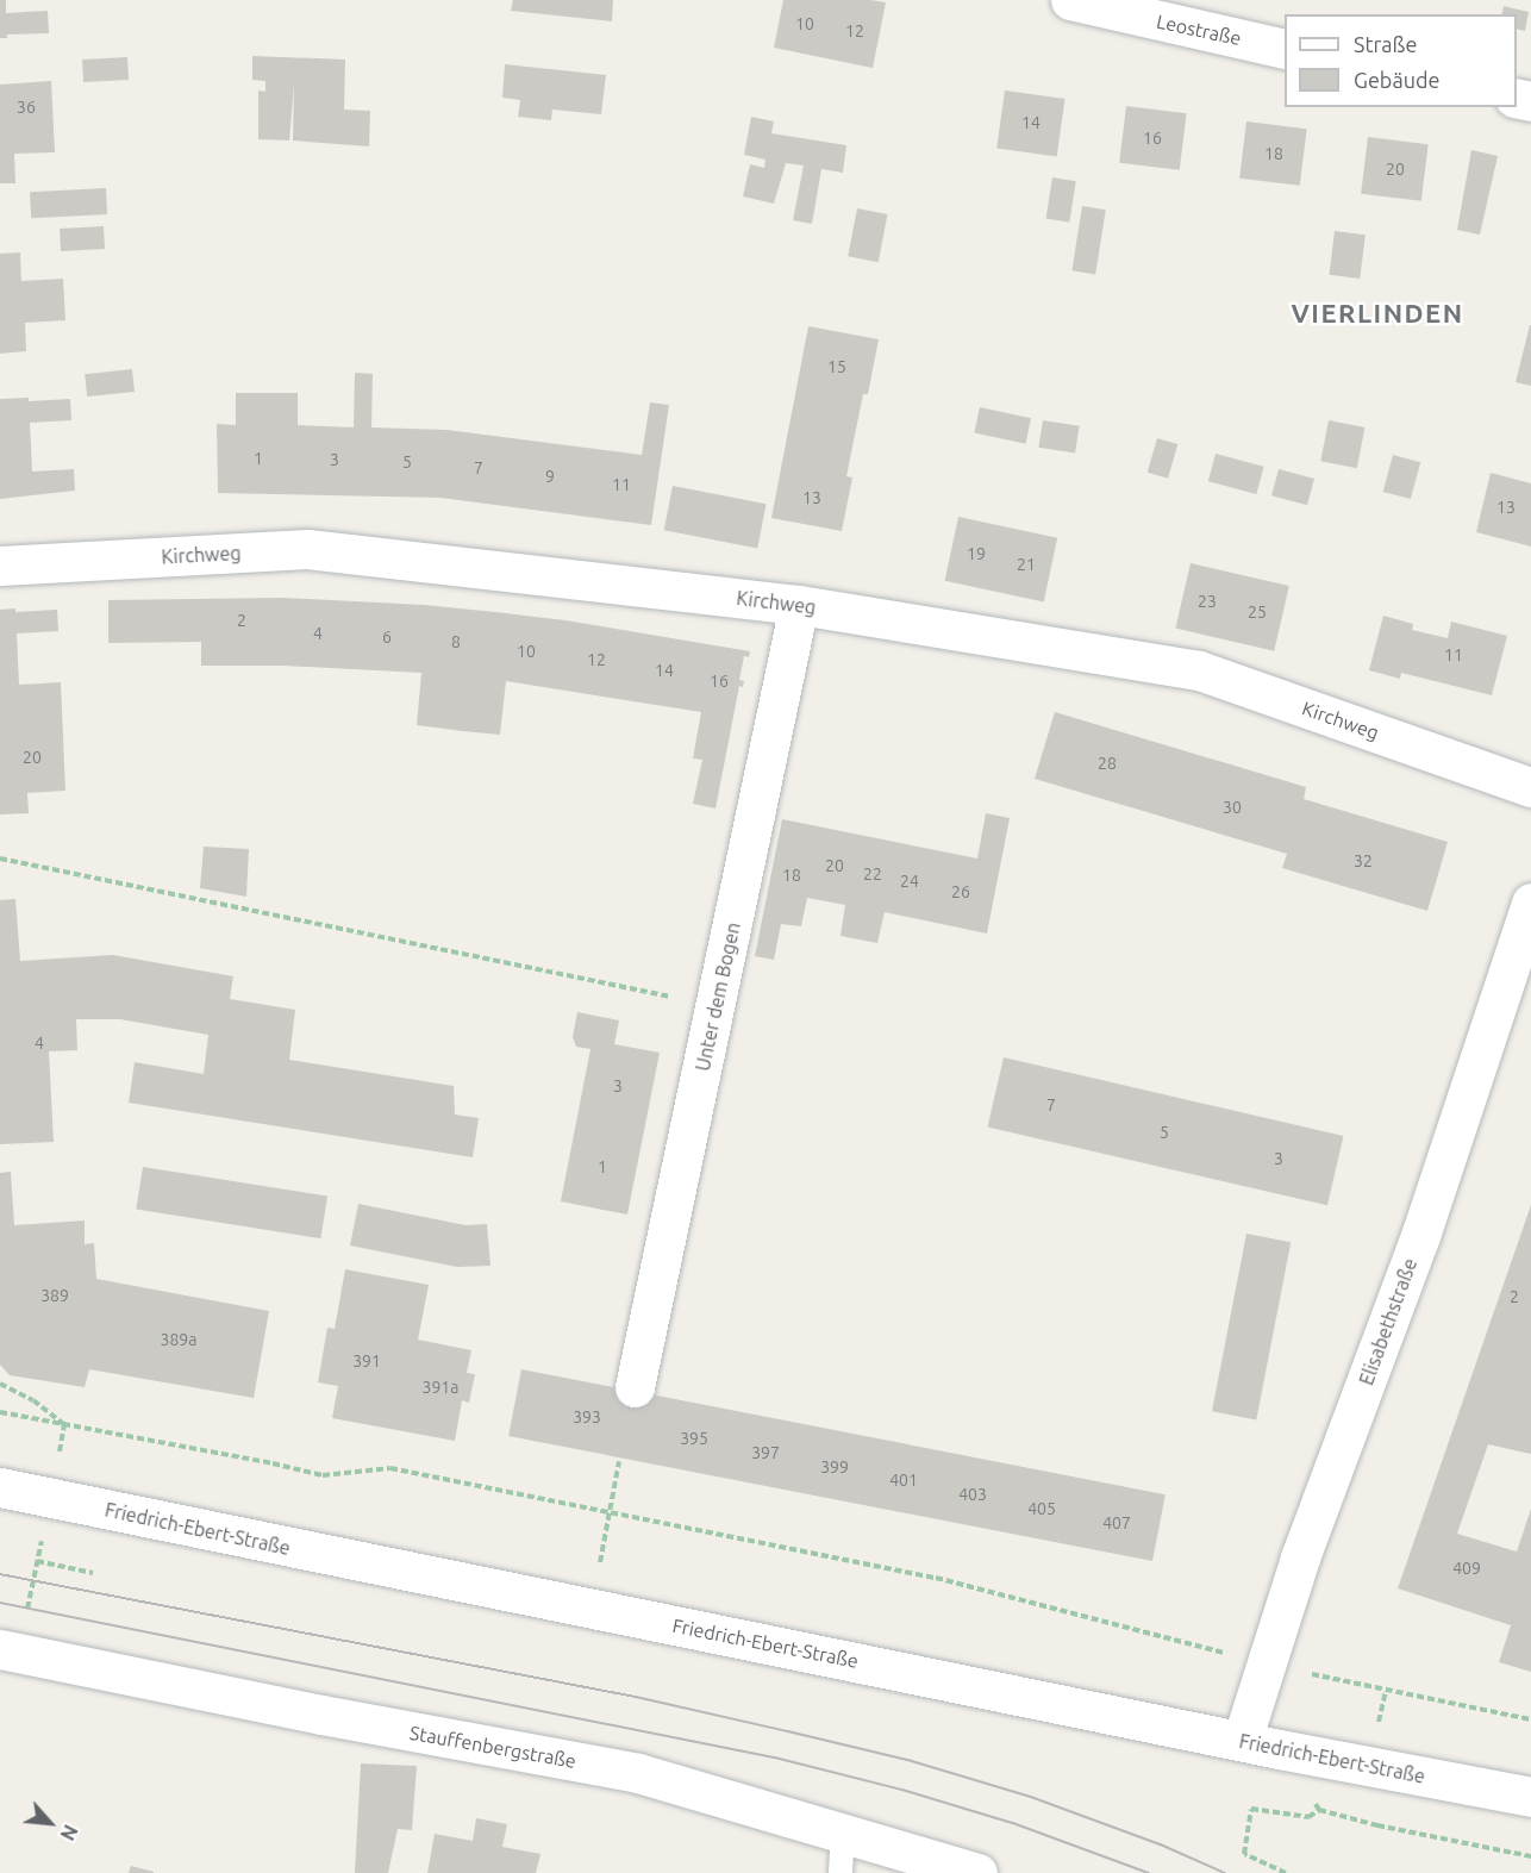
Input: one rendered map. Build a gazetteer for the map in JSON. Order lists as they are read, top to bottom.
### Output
{
  "streets": {
    "street": [
      "Leostraße",
      "Kirchweg",
      "Unter dem Bogen",
      "Elisabethstraße",
      "Friedrich-Ebert-Straße",
      "Stauffenbergstraße"
    ]
  },
  "crossings": [
    ["Kirchweg", "Unter dem Bogen"],
    ["Elisabethstraße", "Friedrich-Ebert-Straße"]
  ],
  "districts": ["VIERLINDEN"],
  "house_numbers": [
    "10",
    "12",
    "36",
    "14",
    "16",
    "18",
    "20",
    "15",
    "1",
    "3",
    "5",
    "7",
    "9",
    "11",
    "13",
    "13",
    "19",
    "21",
    "23",
    "25",
    "2",
    "4",
    "6",
    "8",
    "10",
    "11",
    "12",
    "14",
    "16",
    "20",
    "28",
    "30",
    "32",
    "20",
    "22",
    "18",
    "24",
    "26",
    "4",
    "3",
    "7",
    "5",
    "3",
    "1",
    "389",
    "2",
    "389a",
    "391",
    "391a",
    "393",
    "395",
    "397",
    "399",
    "401",
    "403",
    "405",
    "407",
    "409"
  ],
  "legend": ["Straße", "Gebäude"],
  "north": "bottom right"
}
